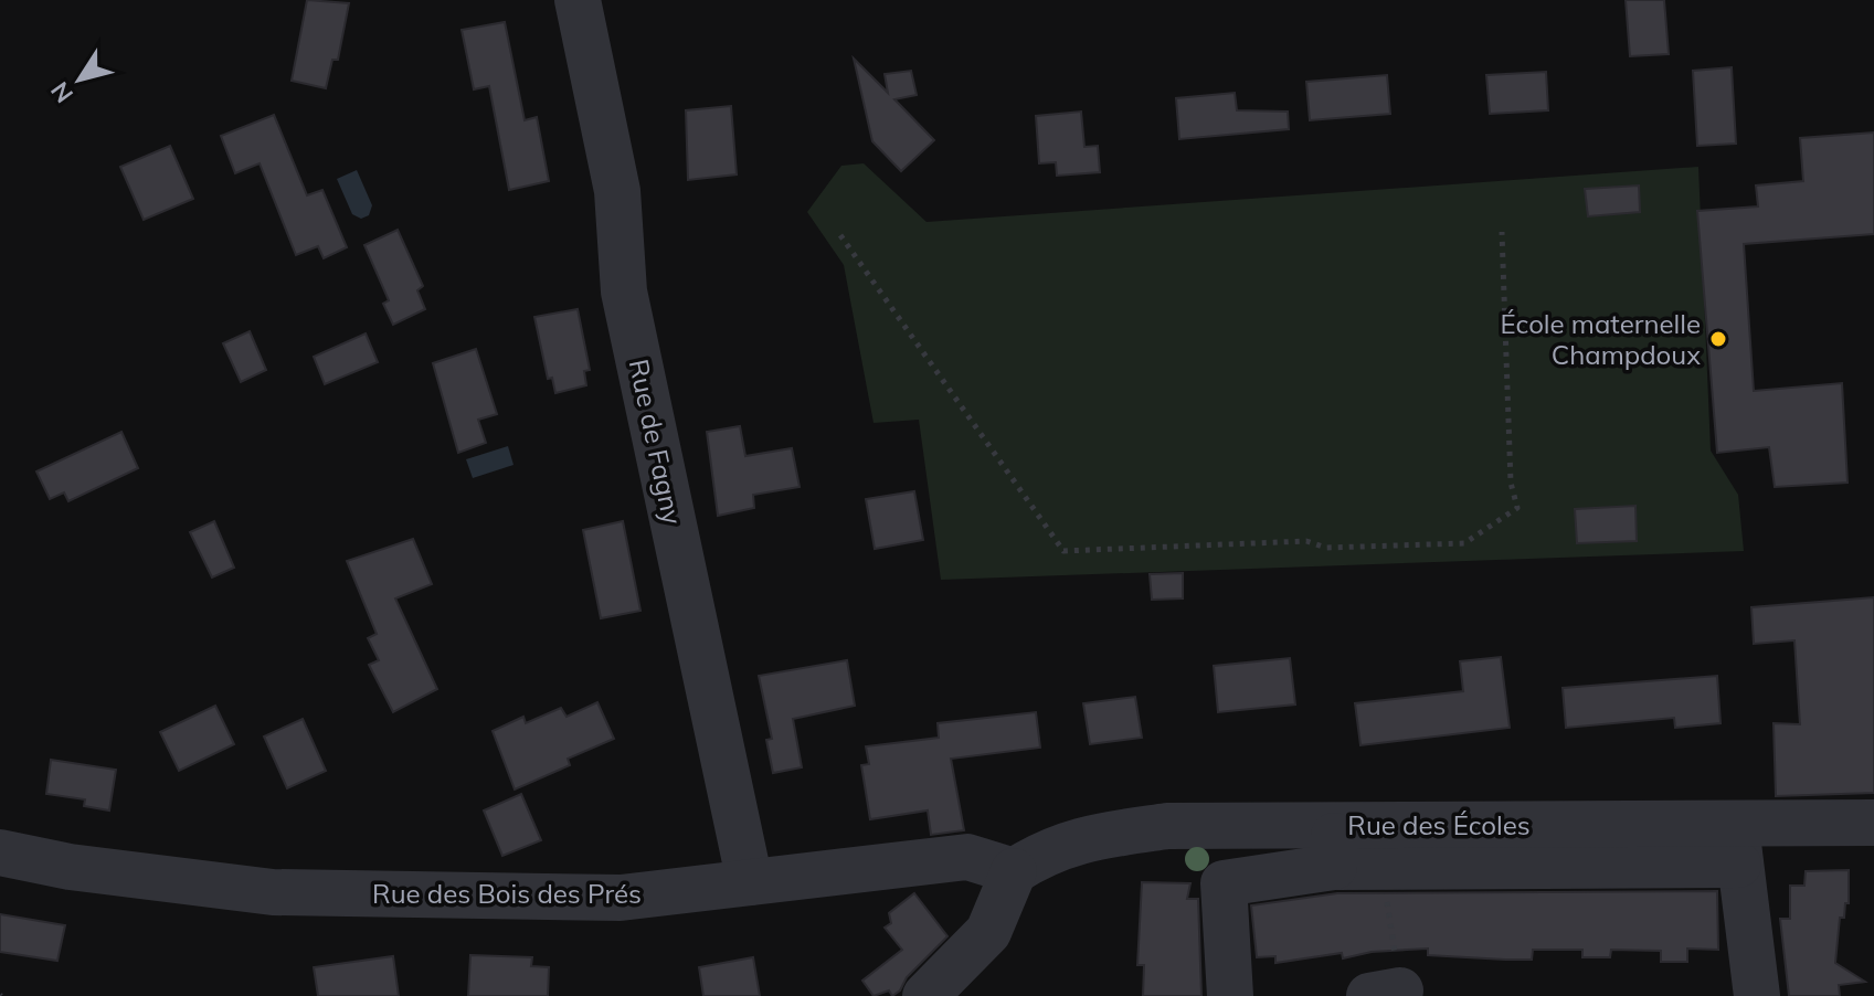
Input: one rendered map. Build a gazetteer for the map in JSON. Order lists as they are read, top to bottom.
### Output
{
  "streets": {
    "street": ["Rue de Fagny", "Rue des Écoles", "Rue des Bois des Prés"]
  },
  "crossings": [
    ["Rue de Fagny", "Rue des Bois des Prés"],
    ["Rue des Écoles", "Rue des Bois des Prés"]
  ],
  "places": ["École maternelle Champdoux"],
  "north": "bottom left"
}
